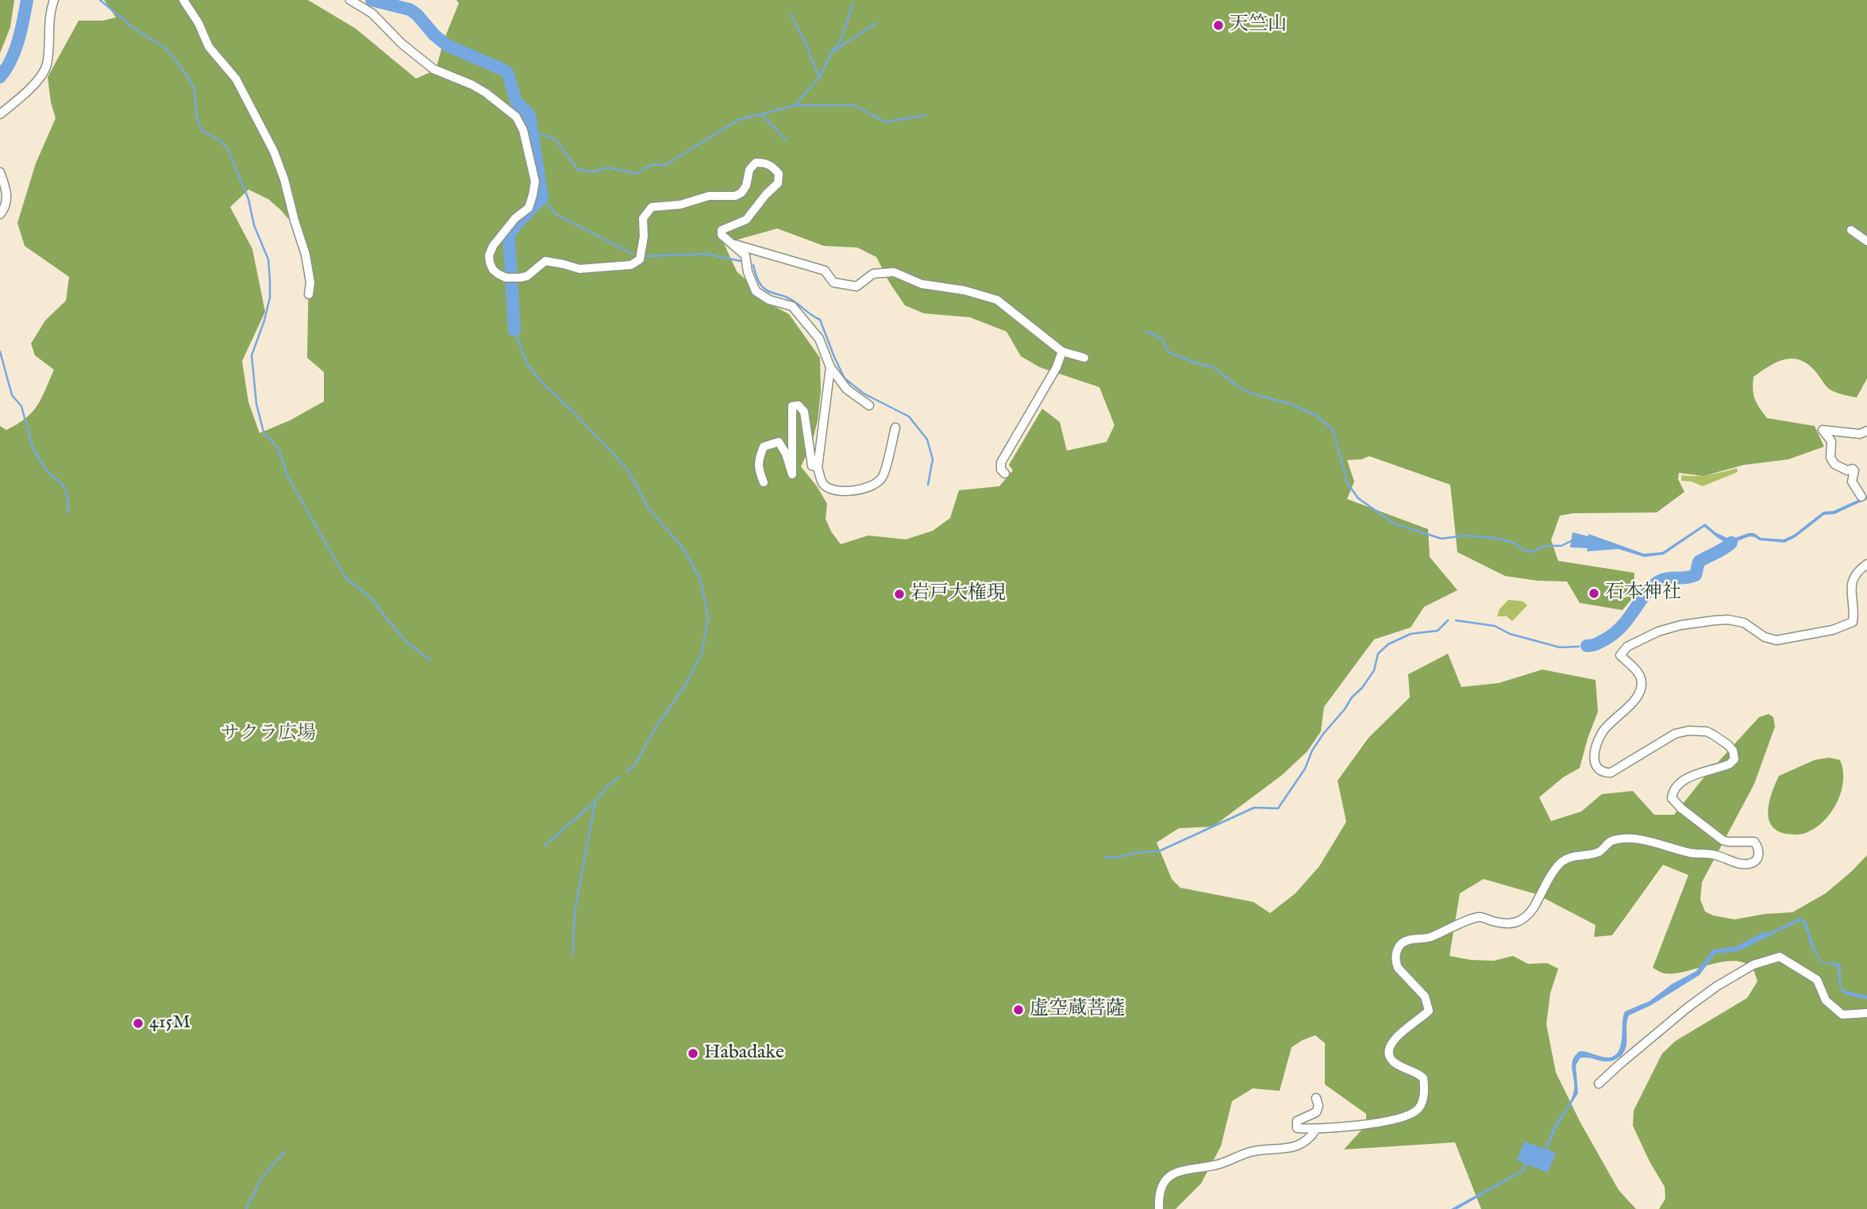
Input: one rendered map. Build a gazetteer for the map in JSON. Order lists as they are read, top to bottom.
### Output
{
  "parks": ["サクラ広場"],
  "places": [
    "天竺山",
    "石本神社",
    "岩戸大権現",
    "虚空蔵菩薩",
    "415M",
    "Habadake"
  ]
}
